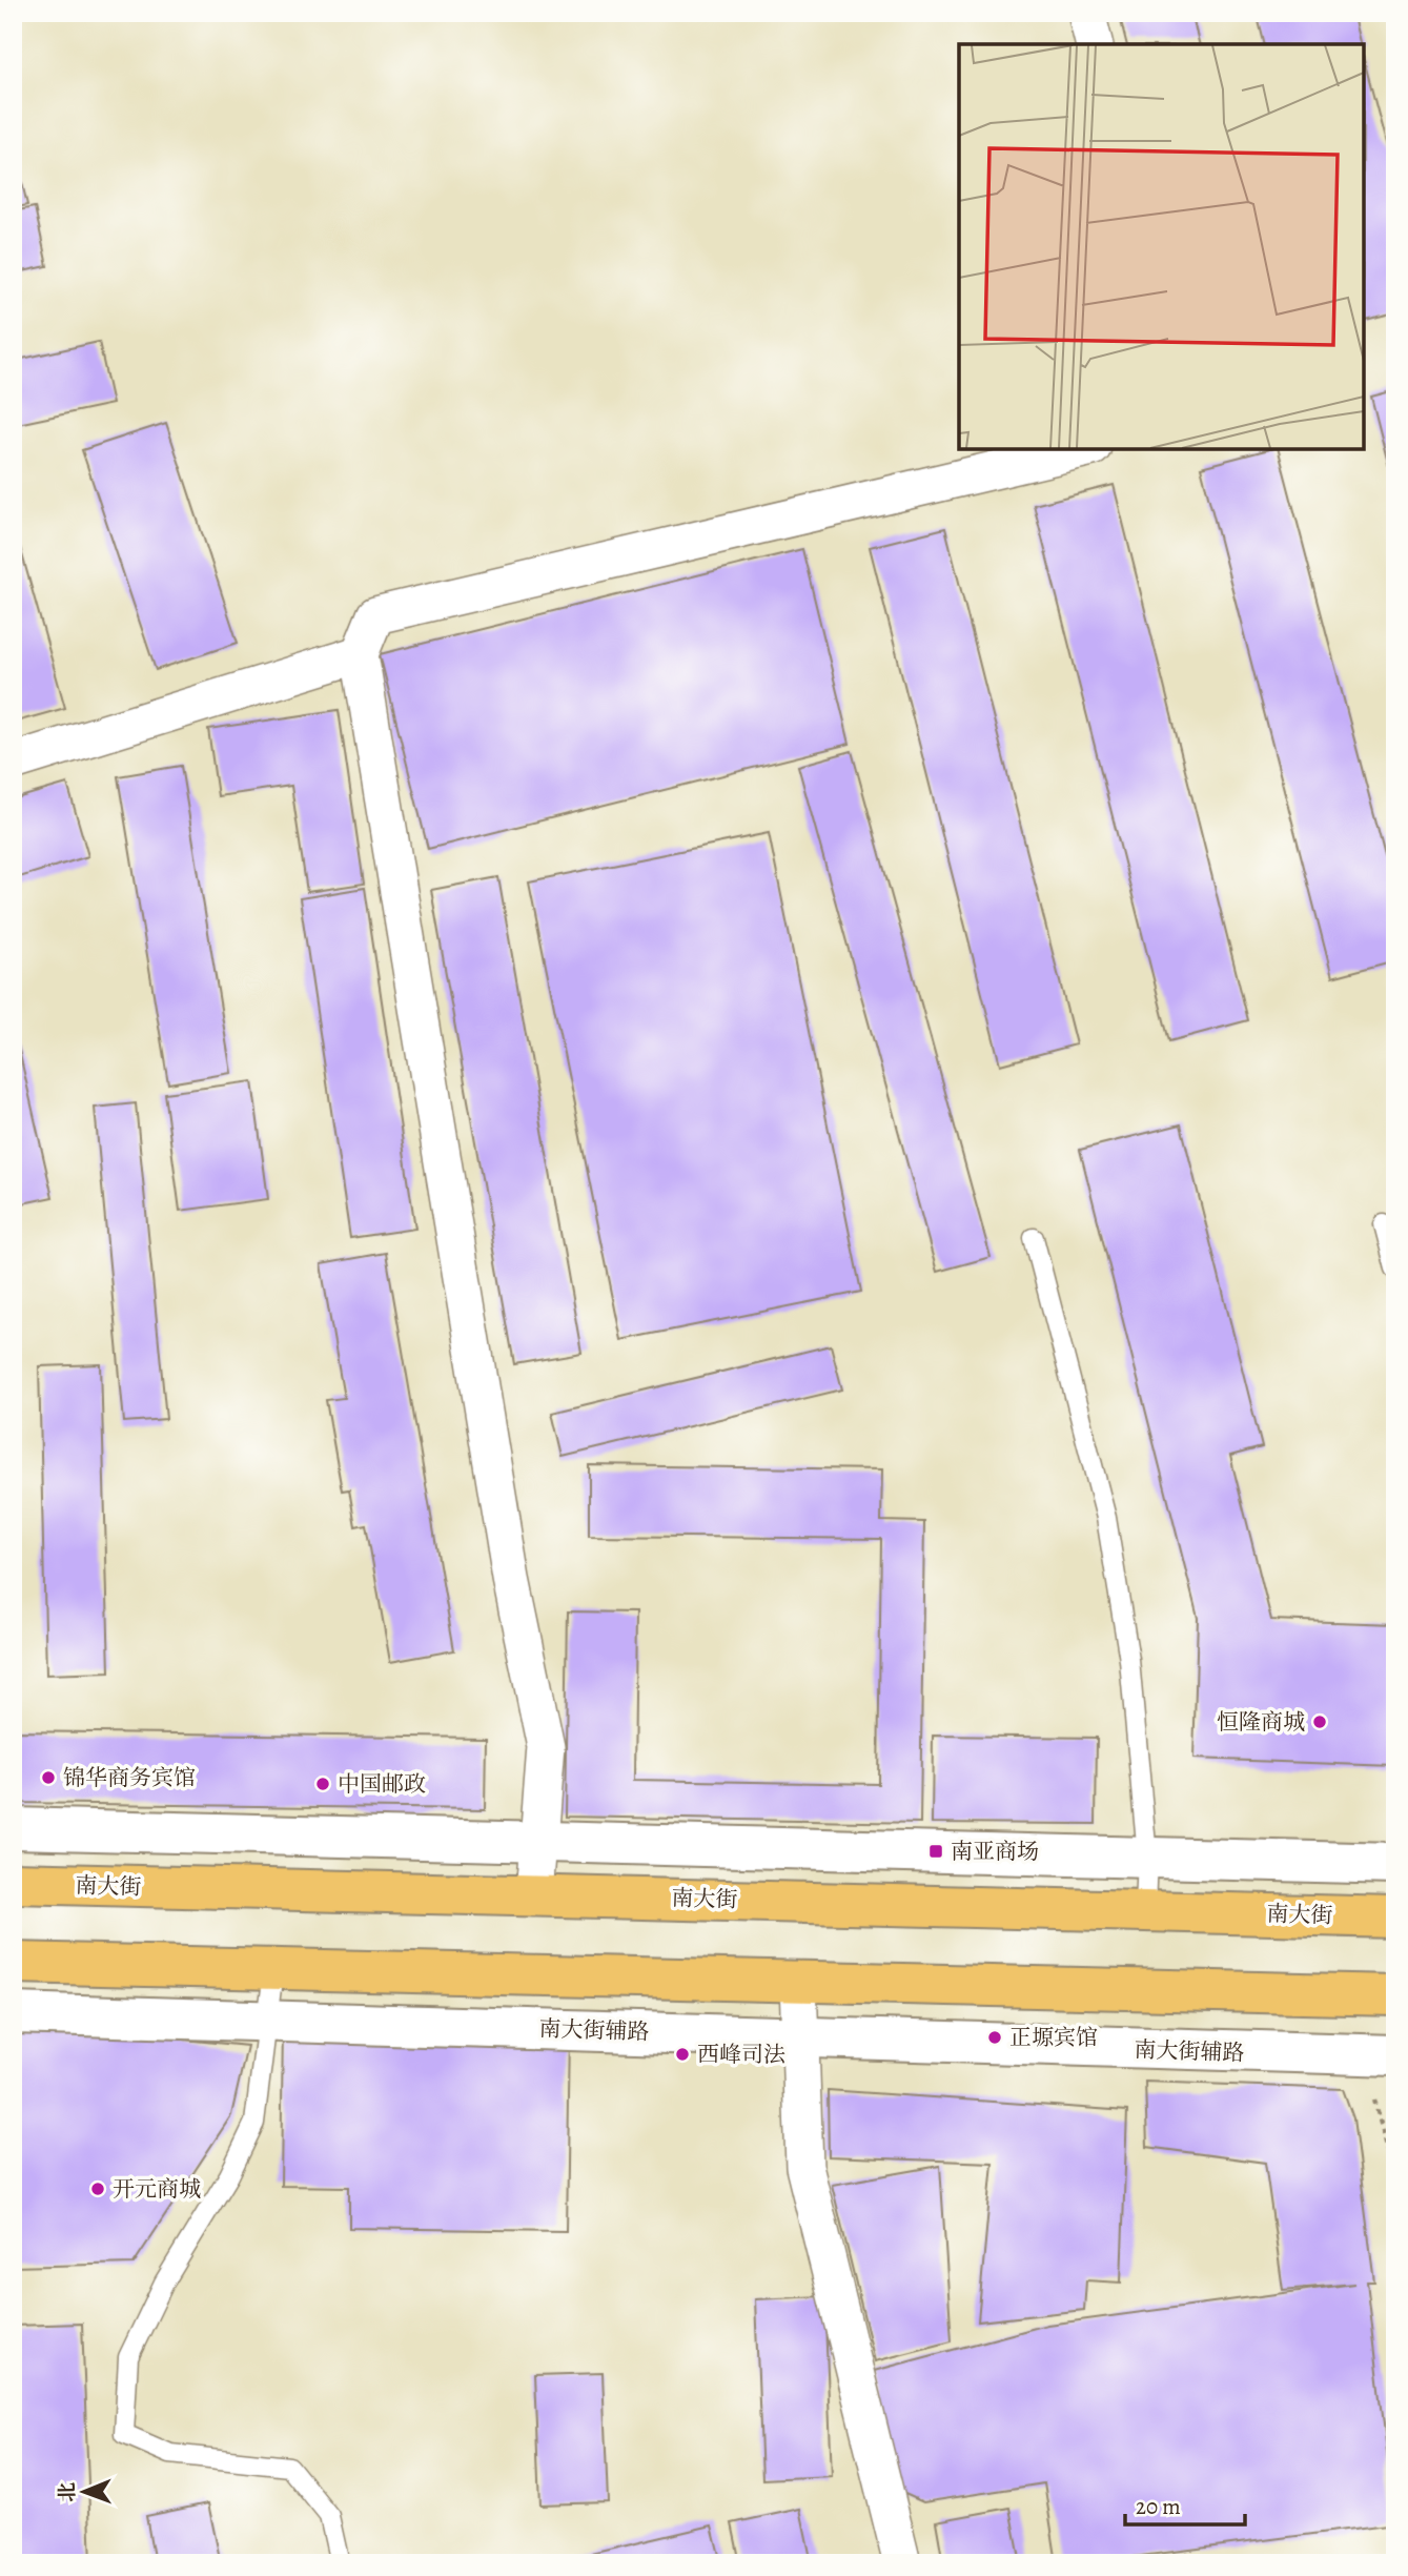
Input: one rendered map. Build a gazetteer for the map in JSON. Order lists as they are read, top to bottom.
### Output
{
  "streets": {
    "main road": ["南大街"],
    "street": ["南大街辅路"]
  },
  "places": {
    "other": [
      "恒隆商城",
      "锦华商务宾馆",
      "中国邮政",
      "正塬宾馆",
      "西峰司法",
      "开元商城"
    ],
    "transit": ["南亚商场"]
  },
  "scale_bar": "20 m",
  "north": "left"
}
